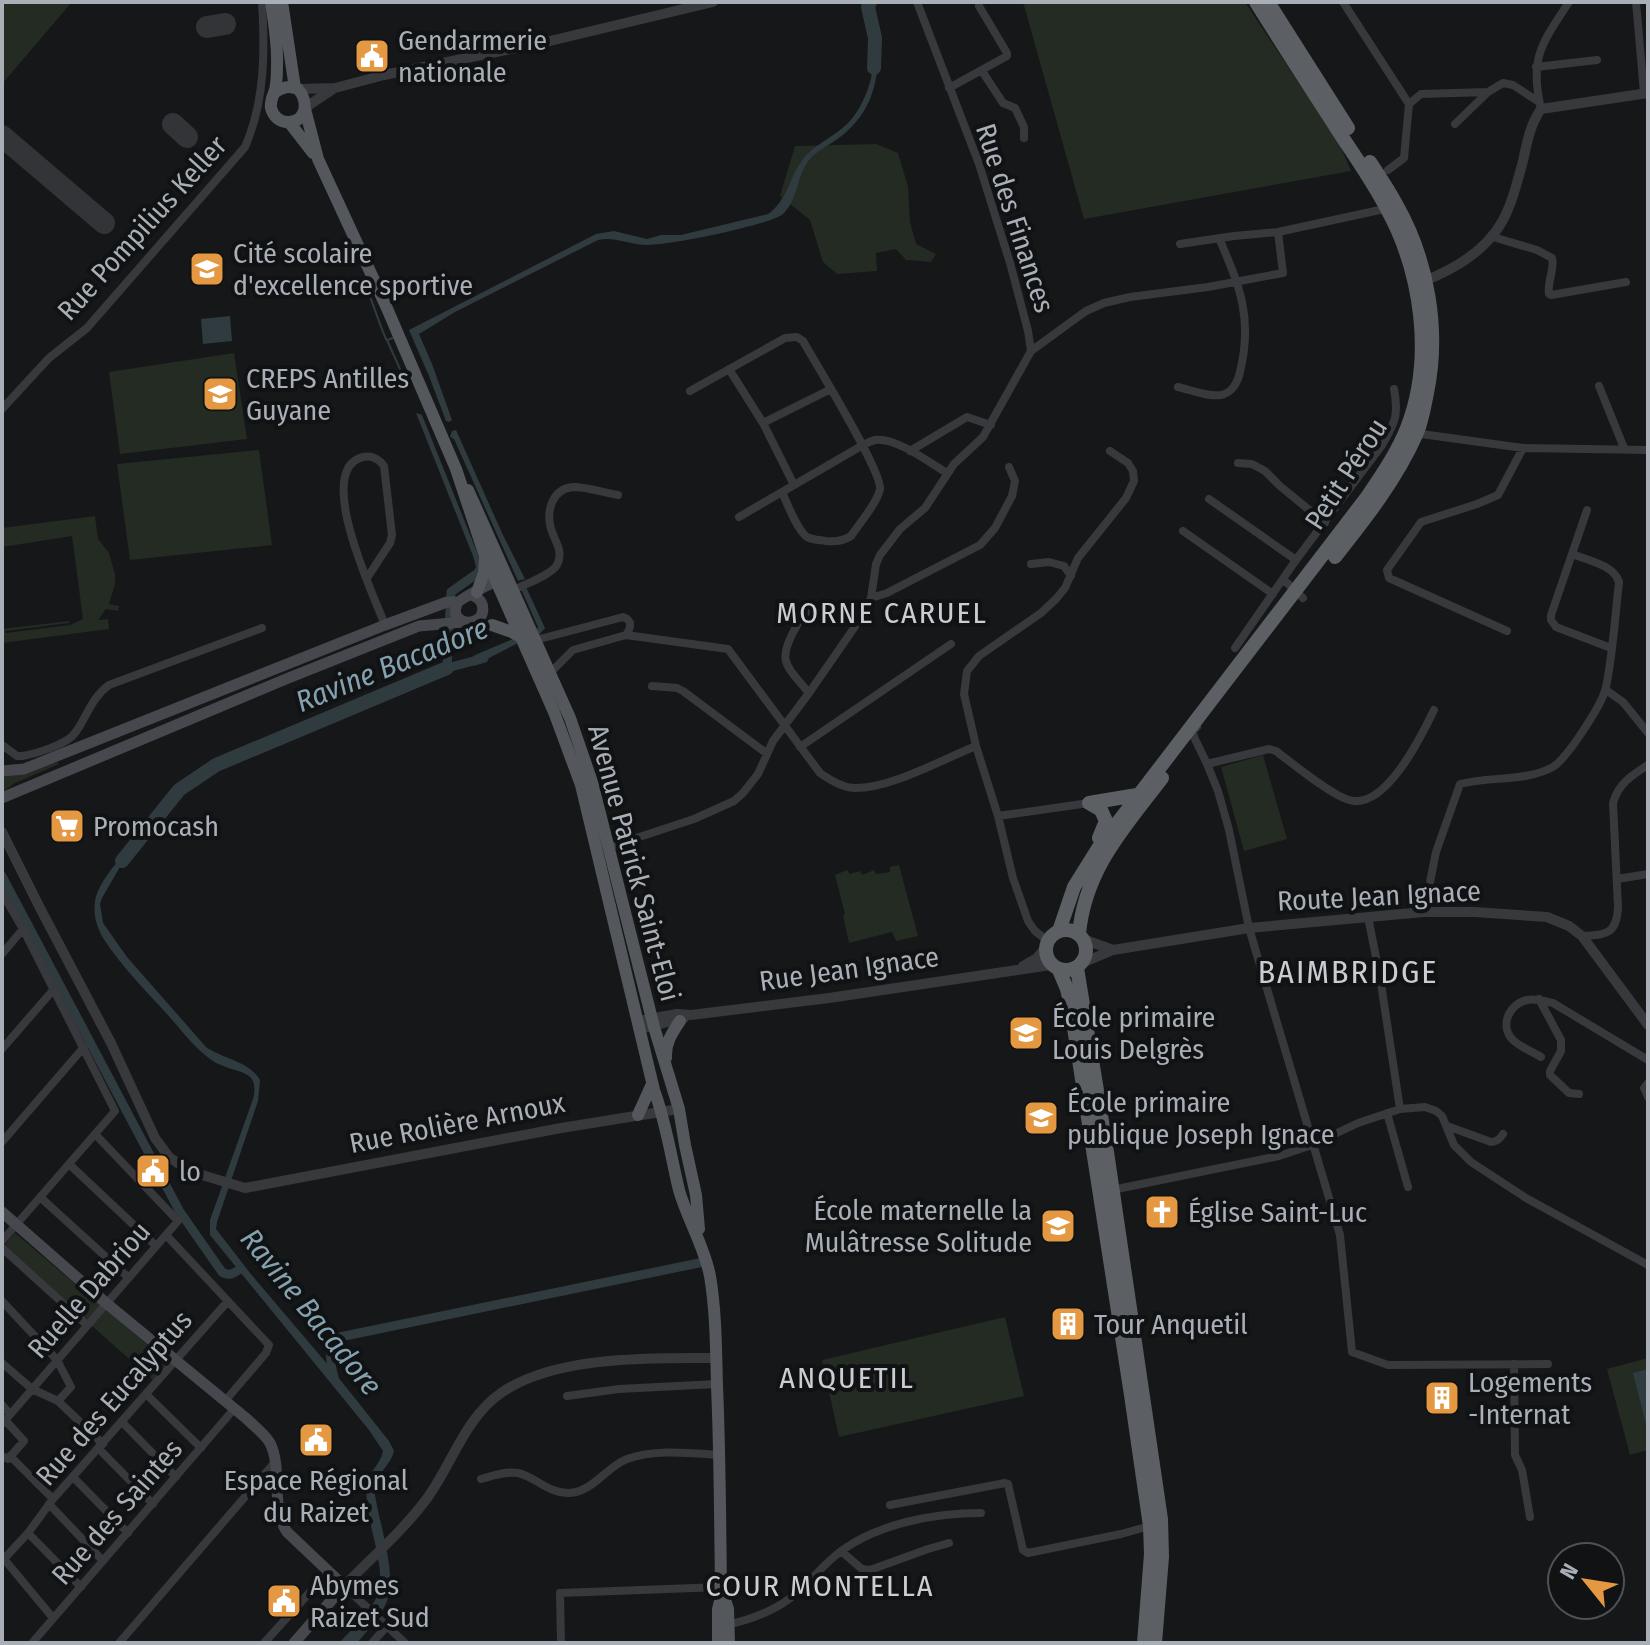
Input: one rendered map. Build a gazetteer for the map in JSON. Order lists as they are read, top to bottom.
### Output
{
  "streets": {
    "highway": ["Petit Pérou"],
    "main road": ["Avenue Patrick Saint-Eloi"],
    "street": [
      "Rue des Finances",
      "Rue Pompilius Keller",
      "Route Jean Ignace",
      "Rue Jean Ignace",
      "Rue Rolière Arnoux",
      "Ruelle Dabriou",
      "Rue des Eucalyptus",
      "Rue des Saintes"
    ]
  },
  "crossings": [
    ["Rue des Finances", "Avenue Patrick Saint-Eloi"],
    ["Petit Pérou", "Route Jean Ignace"],
    ["Petit Pérou", "Rue Jean Ignace"],
    ["Avenue Patrick Saint-Eloi", "Rue Jean Ignace"],
    ["Avenue Patrick Saint-Eloi", "Rue Rolière Arnoux"],
    ["Route Jean Ignace", "Rue Jean Ignace"],
    ["Rue des Eucalyptus", "Rue des Saintes"]
  ],
  "districts": [
    "MORNE CARUEL",
    "BAIMBRIDGE",
    "ANQUETIL",
    "COUR MONTELLA"
  ],
  "water": ["Ravine Bacadore"],
  "places": {
    "public building": [
      "Gendarmerie nationale",
      "lo",
      "Espace Régional du Raizet",
      "Abymes Raizet Sud"
    ],
    "school or university": [
      "Cité scolaire d'excellence sportive",
      "CREPS Antilles Guyane",
      "École primaire Louis Delgrès",
      "École primaire publique Joseph Ignace",
      "École maternelle la Mulâtresse Solitude"
    ],
    "supermarket": ["Promocash"],
    "church": ["Église Saint-Luc"],
    "building": ["Tour Anquetil", "Logements -Internat"]
  },
  "north": "top left"
}
